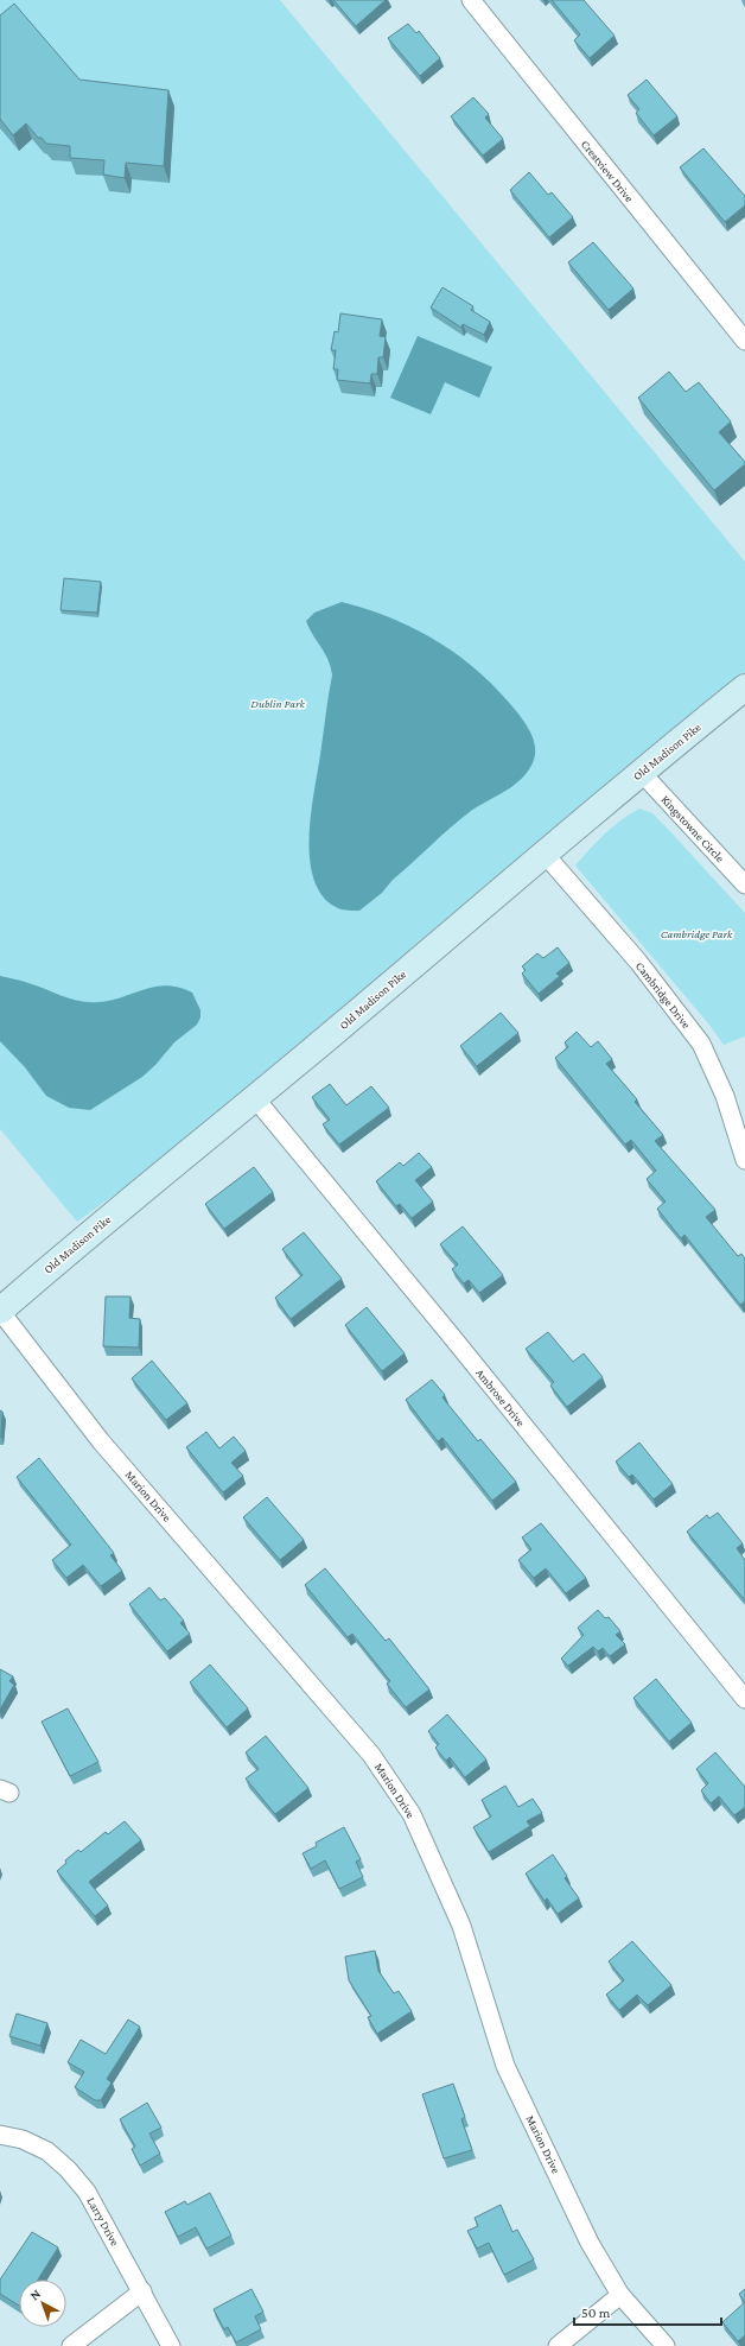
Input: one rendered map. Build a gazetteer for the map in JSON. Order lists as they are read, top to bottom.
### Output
{
  "streets": {
    "main road": ["Old Madison Pike"],
    "street": [
      "Crestview Drive",
      "Kingstowne Circle",
      "Cambridge Drive",
      "Ambrose Drive",
      "Marion Drive",
      "Larry Drive"
    ]
  },
  "crossings": [
    ["Old Madison Pike", "Kingstowne Circle"],
    ["Old Madison Pike", "Cambridge Drive"],
    ["Old Madison Pike", "Ambrose Drive"],
    ["Old Madison Pike", "Marion Drive"]
  ],
  "parks": ["Dublin Park", "Cambridge Park"],
  "scale_bar": "50 m",
  "north": "top left"
}
